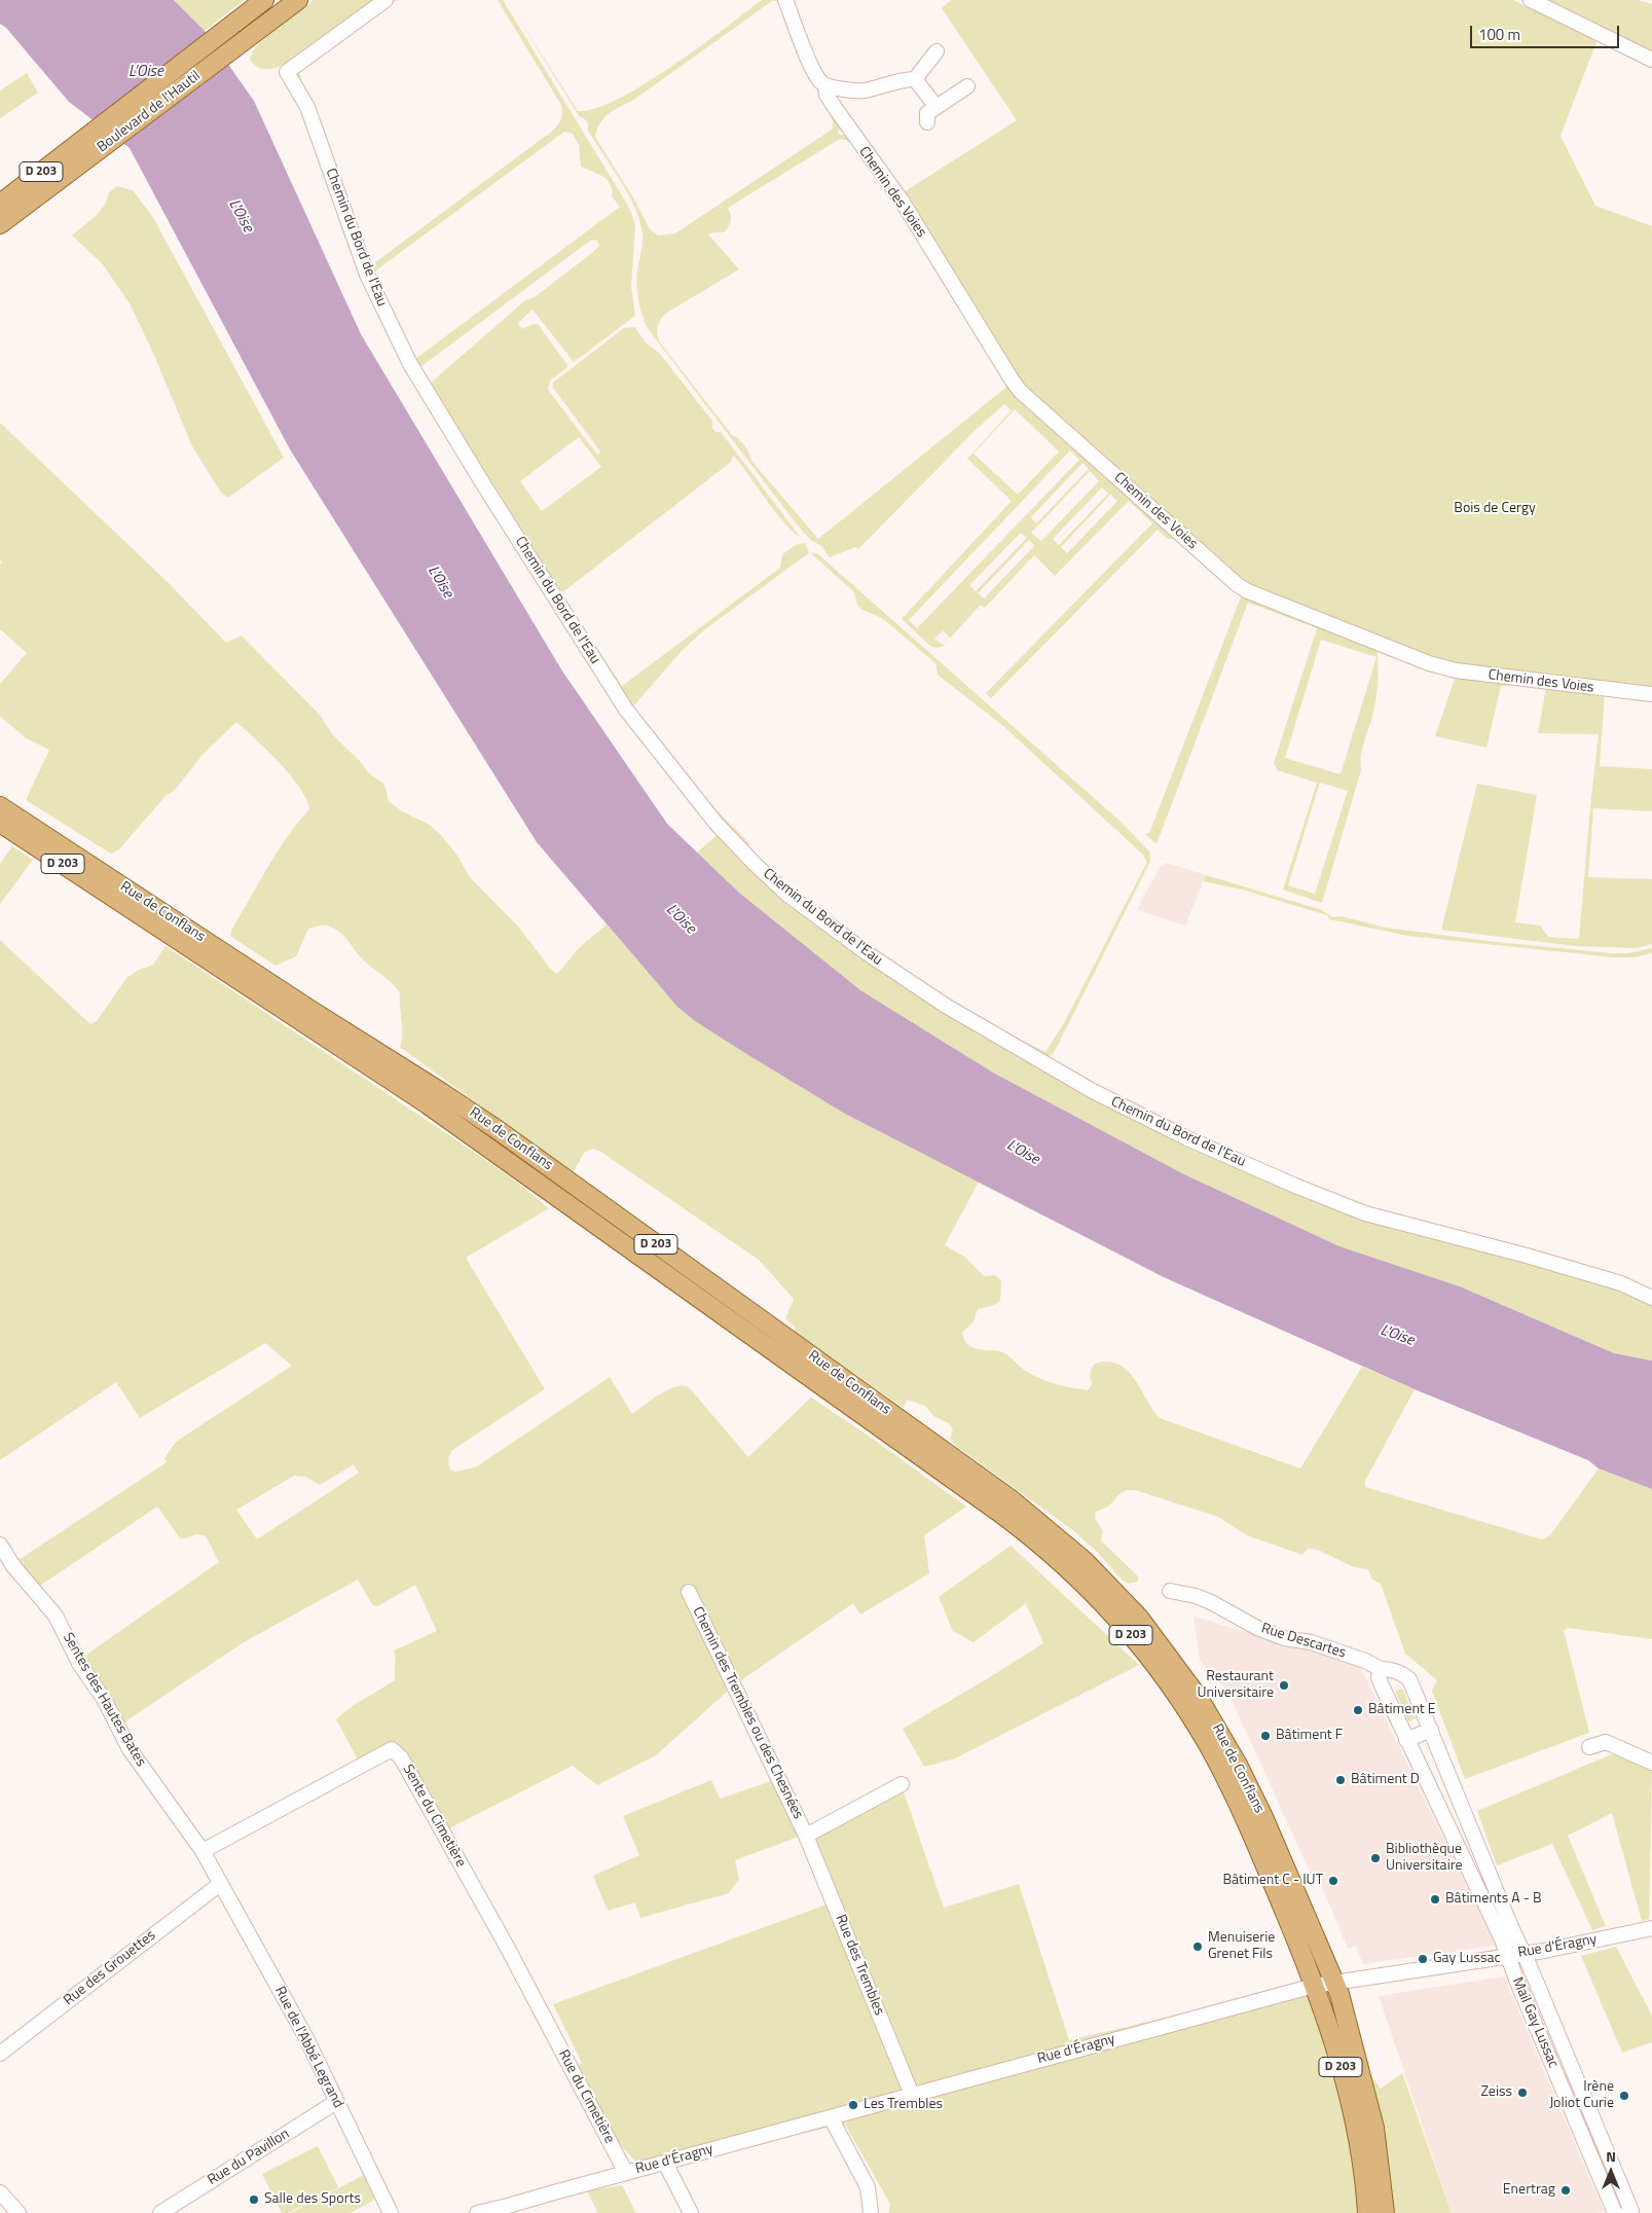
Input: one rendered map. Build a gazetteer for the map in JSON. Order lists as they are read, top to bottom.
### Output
{
  "streets": {
    "main road": ["Boulevard de l'Hautil", "D 203", "Rue de Conflans"],
    "street": [
      "Chemin des Voies",
      "Chemin du Bord de l'Eau",
      "Rue Descartes",
      "Sentes des Hautes Bates",
      "Chemin des Trembles ou des Chesnées",
      "Sente du Cimetière",
      "Rue d'Éragny",
      "Rue des Trembles",
      "Rue des Grouettes",
      "Mail Gay Lussac",
      "Rue de l'Abbé Legrand",
      "Rue du Cimetière",
      "Rue du Pavillon"
    ]
  },
  "crossings": [
    ["Boulevard de l'Hautil", "D 203"],
    ["Rue de Conflans", "Rue d'Éragny"],
    ["Rue Descartes", "Mail Gay Lussac"],
    ["Sentes des Hautes Bates", "Sente du Cimetière"],
    ["Sentes des Hautes Bates", "Rue des Grouettes"],
    ["Sentes des Hautes Bates", "Rue de l'Abbé Legrand"],
    ["Chemin des Trembles ou des Chesnées", "Rue des Trembles"],
    ["Sente du Cimetière", "Rue du Cimetière"],
    ["Rue d'Éragny", "Rue des Trembles"],
    ["Rue d'Éragny", "Mail Gay Lussac"],
    ["Rue d'Éragny", "Rue du Cimetière"],
    ["Rue des Grouettes", "Rue de l'Abbé Legrand"],
    ["Rue de l'Abbé Legrand", "Rue du Pavillon"]
  ],
  "water": ["L’Oise", "L'Oise"],
  "parks": ["Bois de Cergy"],
  "places": [
    "Restaurant Universitaire",
    "Bâtiment E",
    "Bâtiment F",
    "Bâtiment D",
    "Bibliothèque Universitaire",
    "Bâtiment C - IUT",
    "Bâtiments A - B",
    "Menuiserie Grenet Fils",
    "Gay Lussac",
    "Zeiss",
    "Irène Joliot Curie",
    "Les Trembles",
    "Enertrag",
    "Salle des Sports"
  ],
  "scale_bar": "100 m",
  "north": "top"
}
